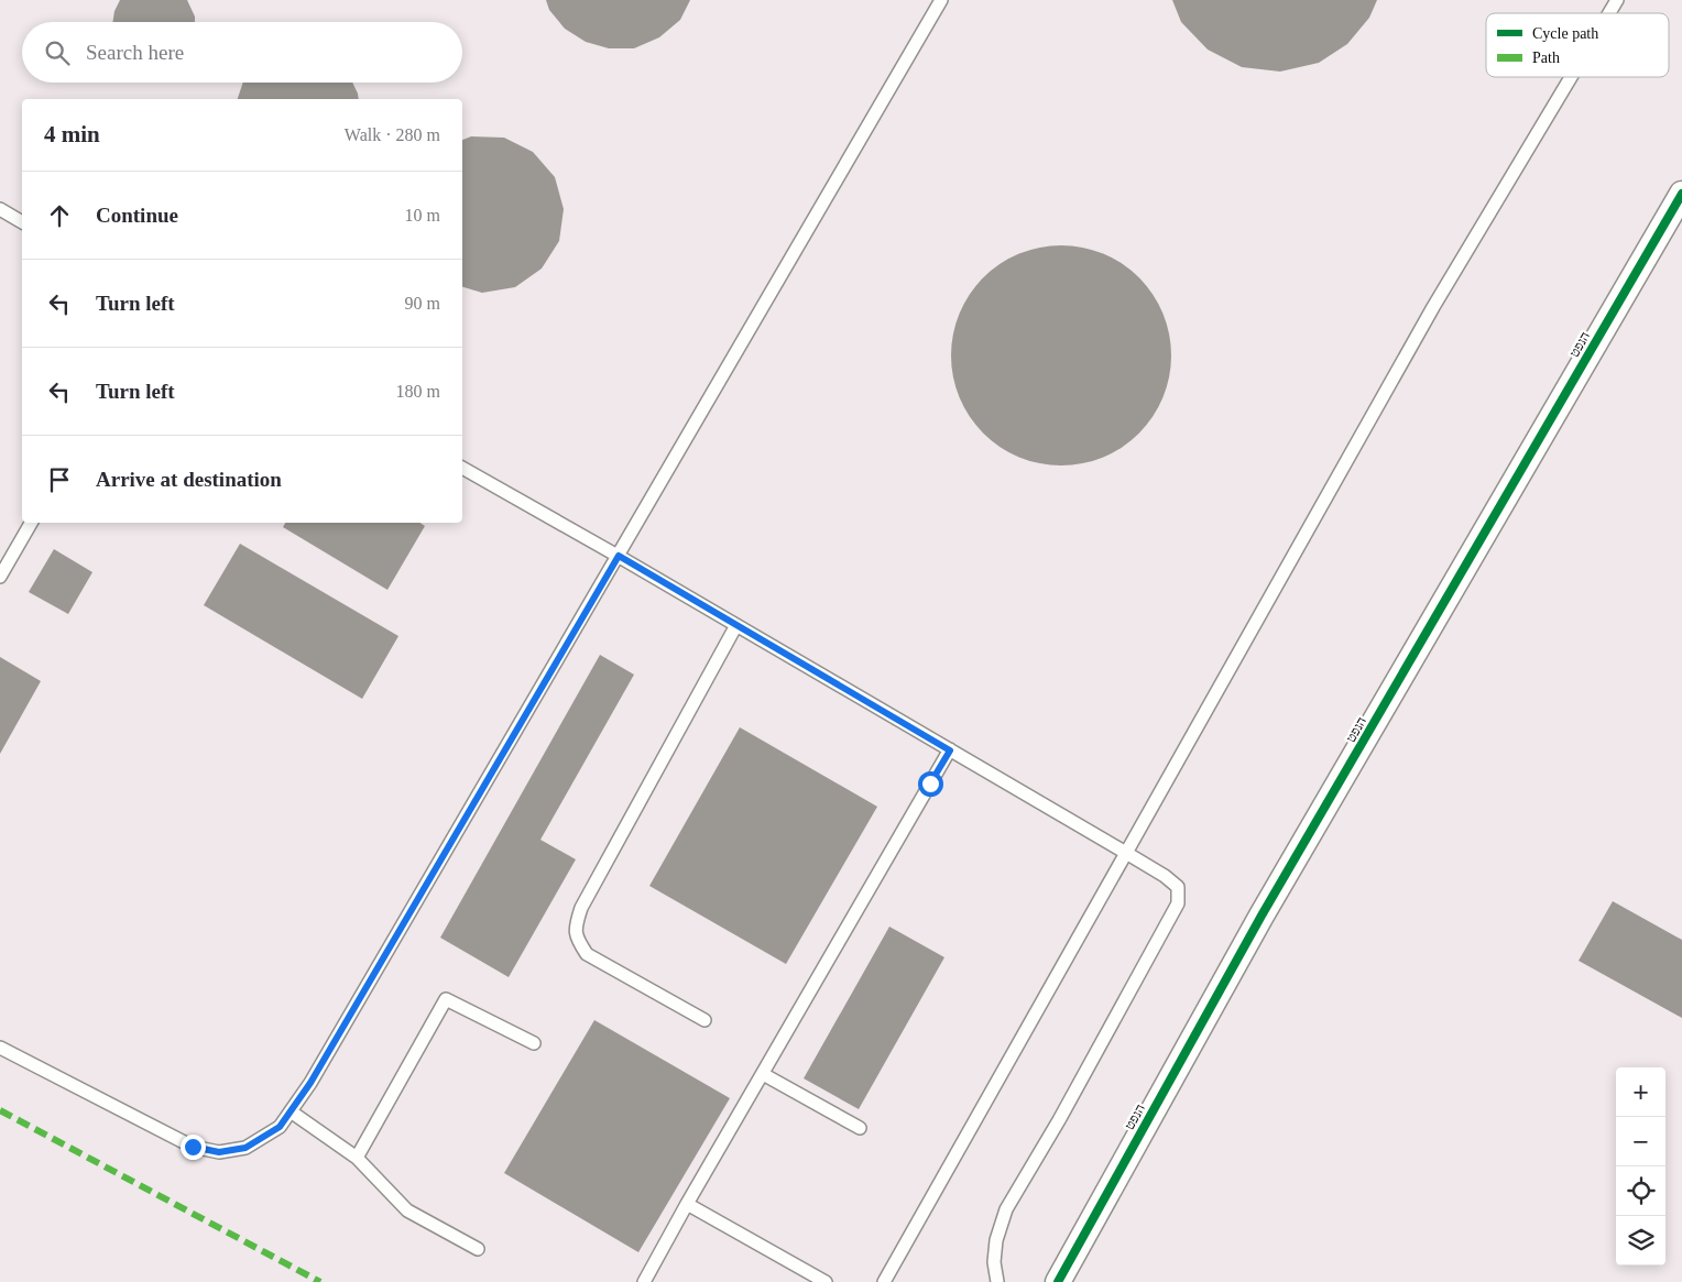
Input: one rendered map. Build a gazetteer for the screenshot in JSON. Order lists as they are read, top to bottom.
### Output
{
  "streets": {
    "street": ["הנפט"]
  },
  "legend": ["Cycle path", "Path"],
  "page": {
    "search": "Search here",
    "heading": ["4 min", "Walk · 280 m"],
    "list": [
      ["Continue", "10 m"],
      ["Turn left", "90 m"],
      ["Turn left", "180 m"],
      "Arrive at destination"
    ],
    "map_buttons": ["+", "−"]
  }
}
